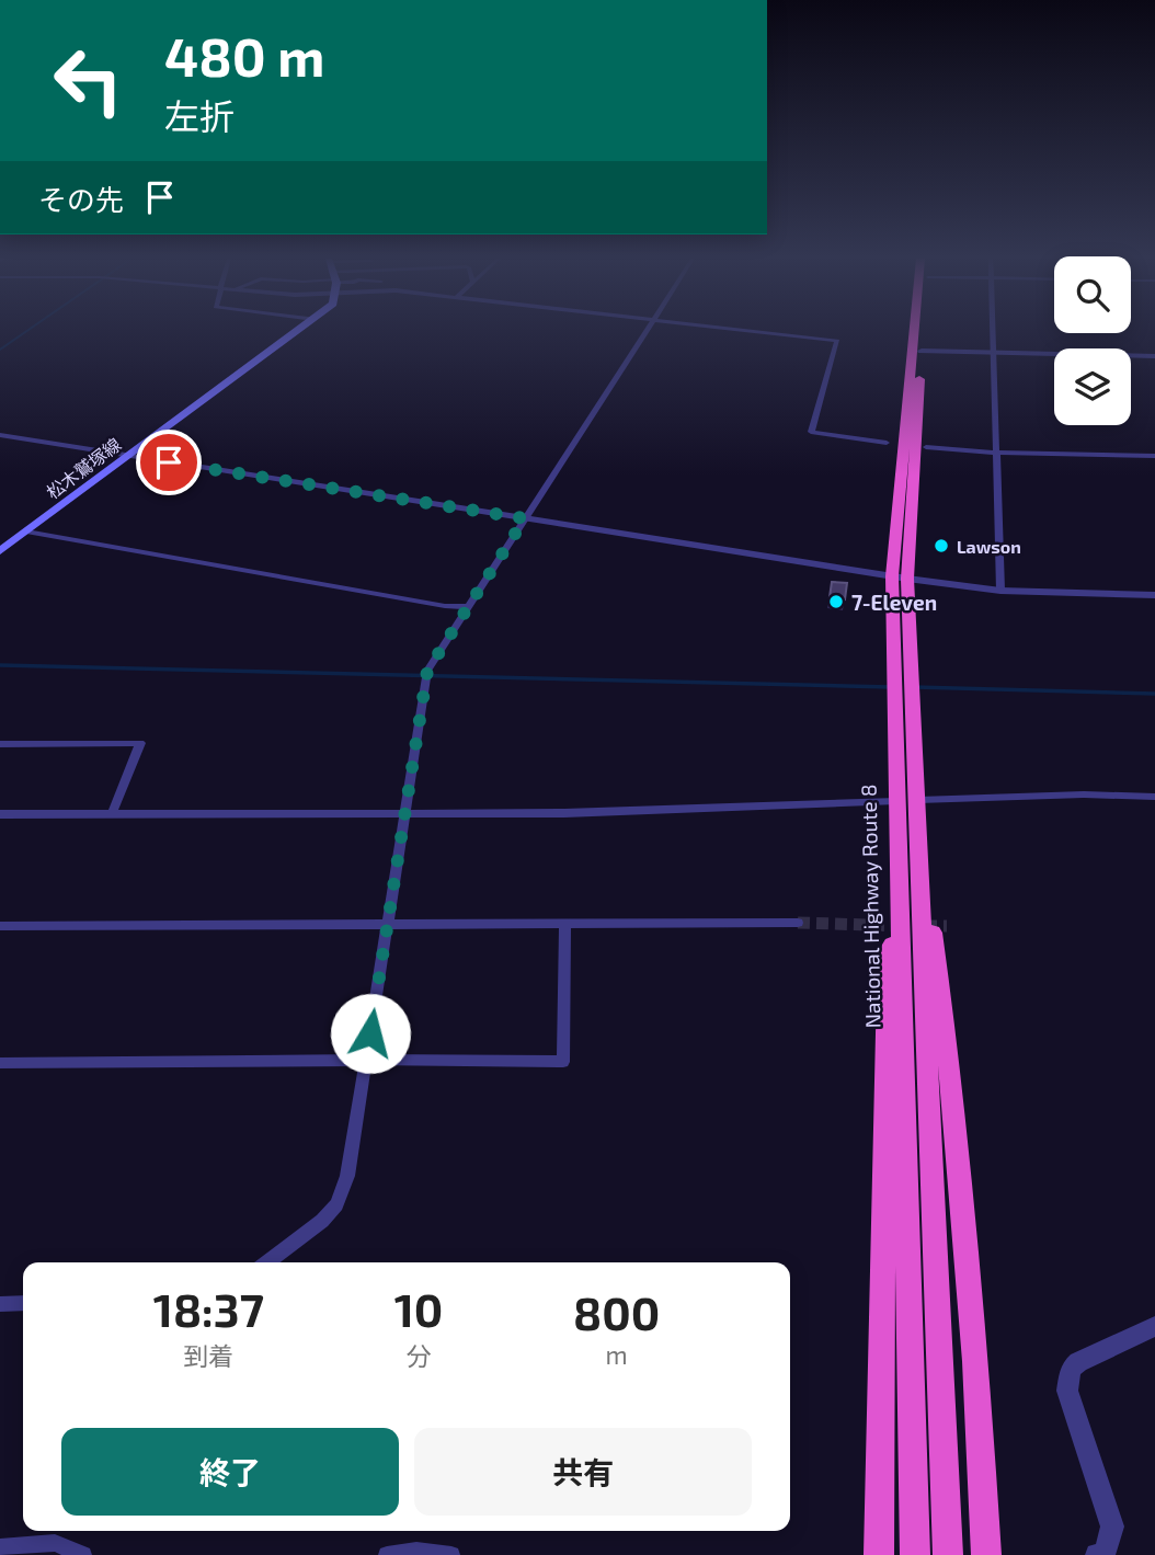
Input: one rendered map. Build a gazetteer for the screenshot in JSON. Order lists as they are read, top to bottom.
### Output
{
  "streets": {
    "highway": ["National Highway Route 8"],
    "main road": ["松木鷲塚線"]
  },
  "places": ["Lawson", "7-Eleven"],
  "page": {
    "turn": ["480 m", "左折"],
    "then": "その先",
    "eta": [
      "18:37",
      "到着",
      "10",
      "分",
      "800",
      "m"
    ],
    "buttons": ["終了", "共有"]
  }
}
